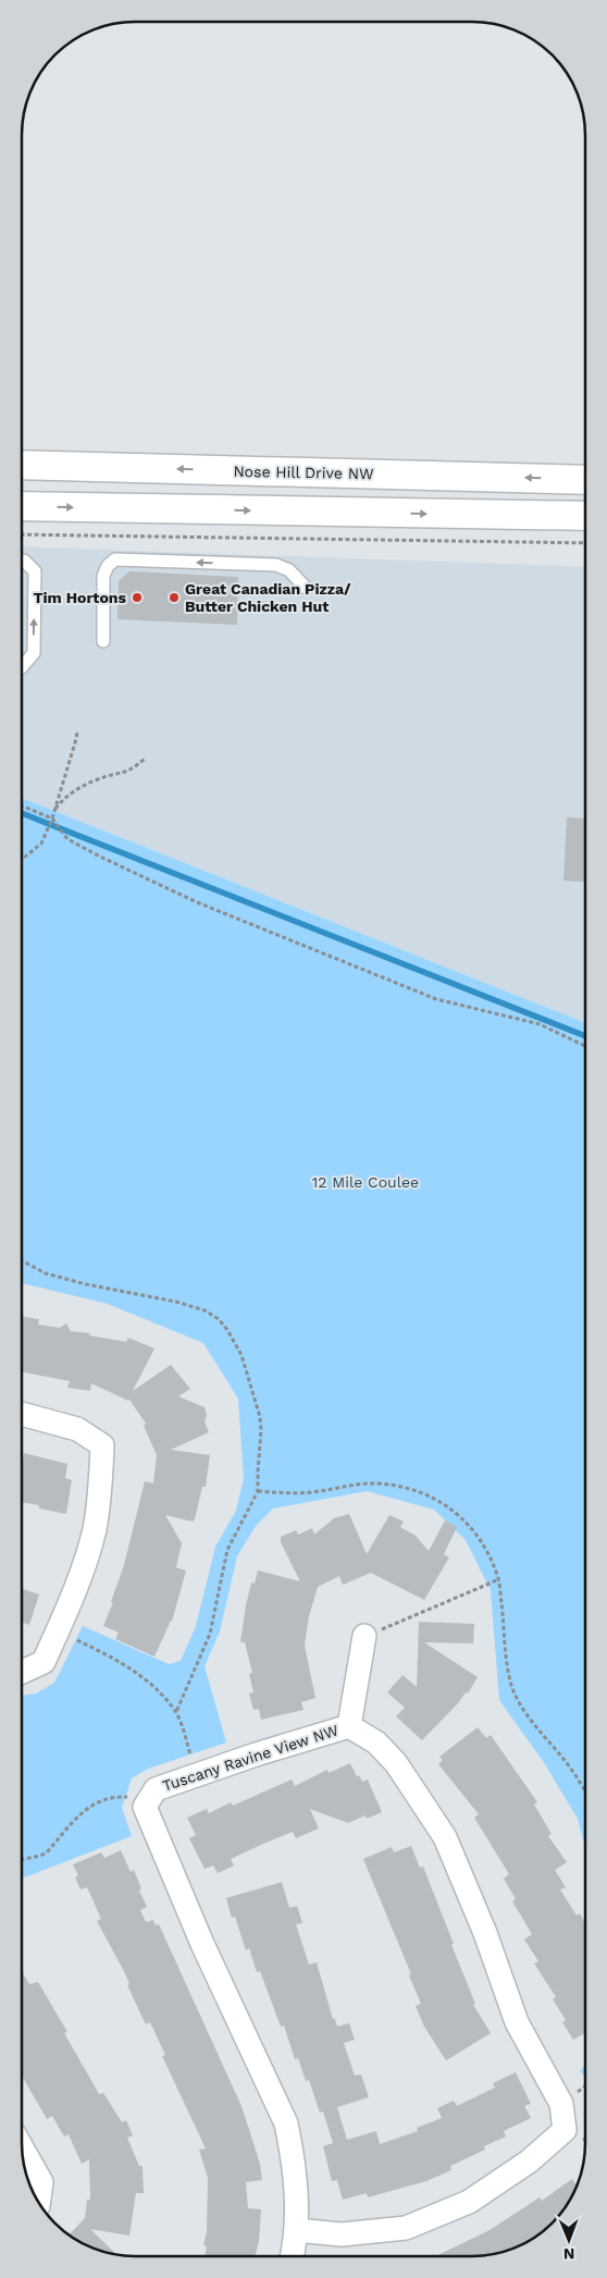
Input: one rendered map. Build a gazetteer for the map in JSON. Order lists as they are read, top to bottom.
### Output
{
  "streets": {
    "street": ["Nose Hill Drive NW", "Tuscany Ravine View NW"]
  },
  "parks": ["12 Mile Coulee"],
  "places": ["Tim Hortons", "Great Canadian Pizza/ Butter Chicken Hut"],
  "north": "bottom"
}
